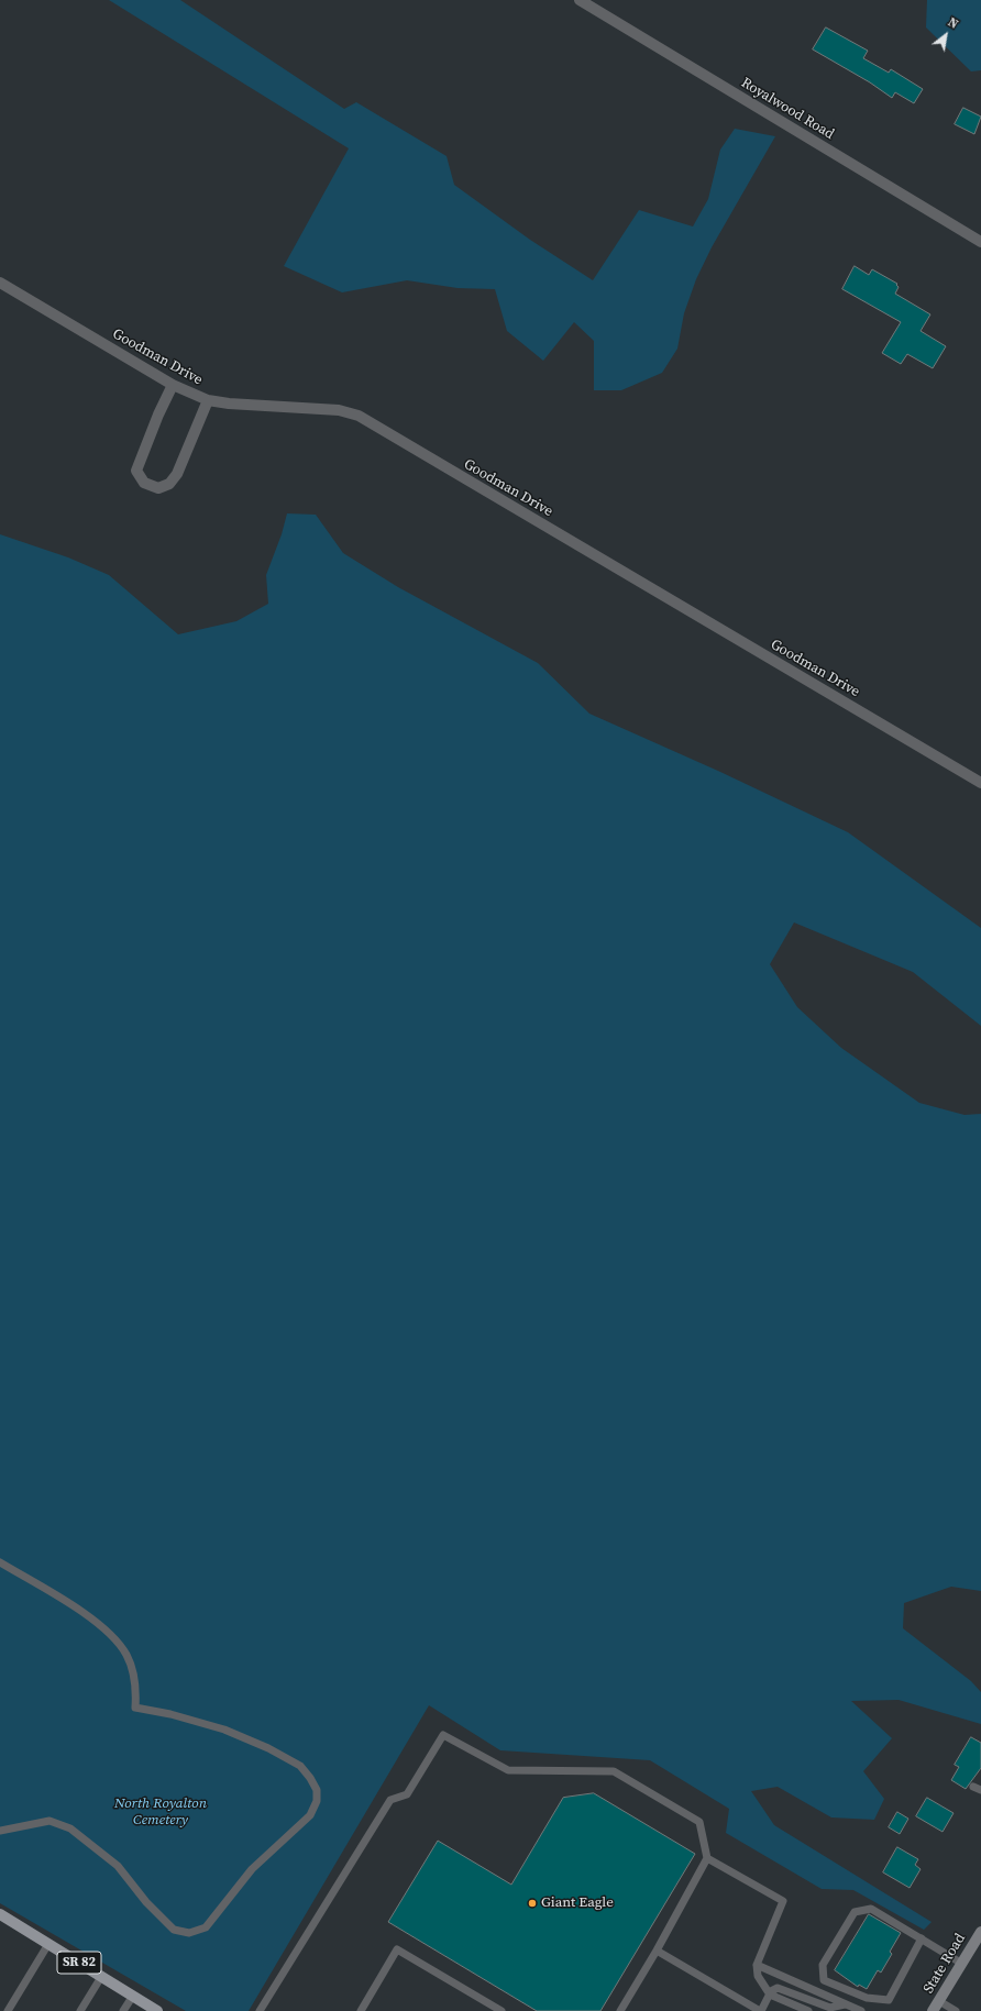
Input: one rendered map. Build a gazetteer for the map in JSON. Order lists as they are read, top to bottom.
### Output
{
  "streets": {
    "main road": ["SR 82", "State Road"],
    "street": ["Royalwood Road", "Goodman Drive"]
  },
  "parks": ["North Royalton Cemetery"],
  "places": ["Giant Eagle"],
  "north": "top right"
}
